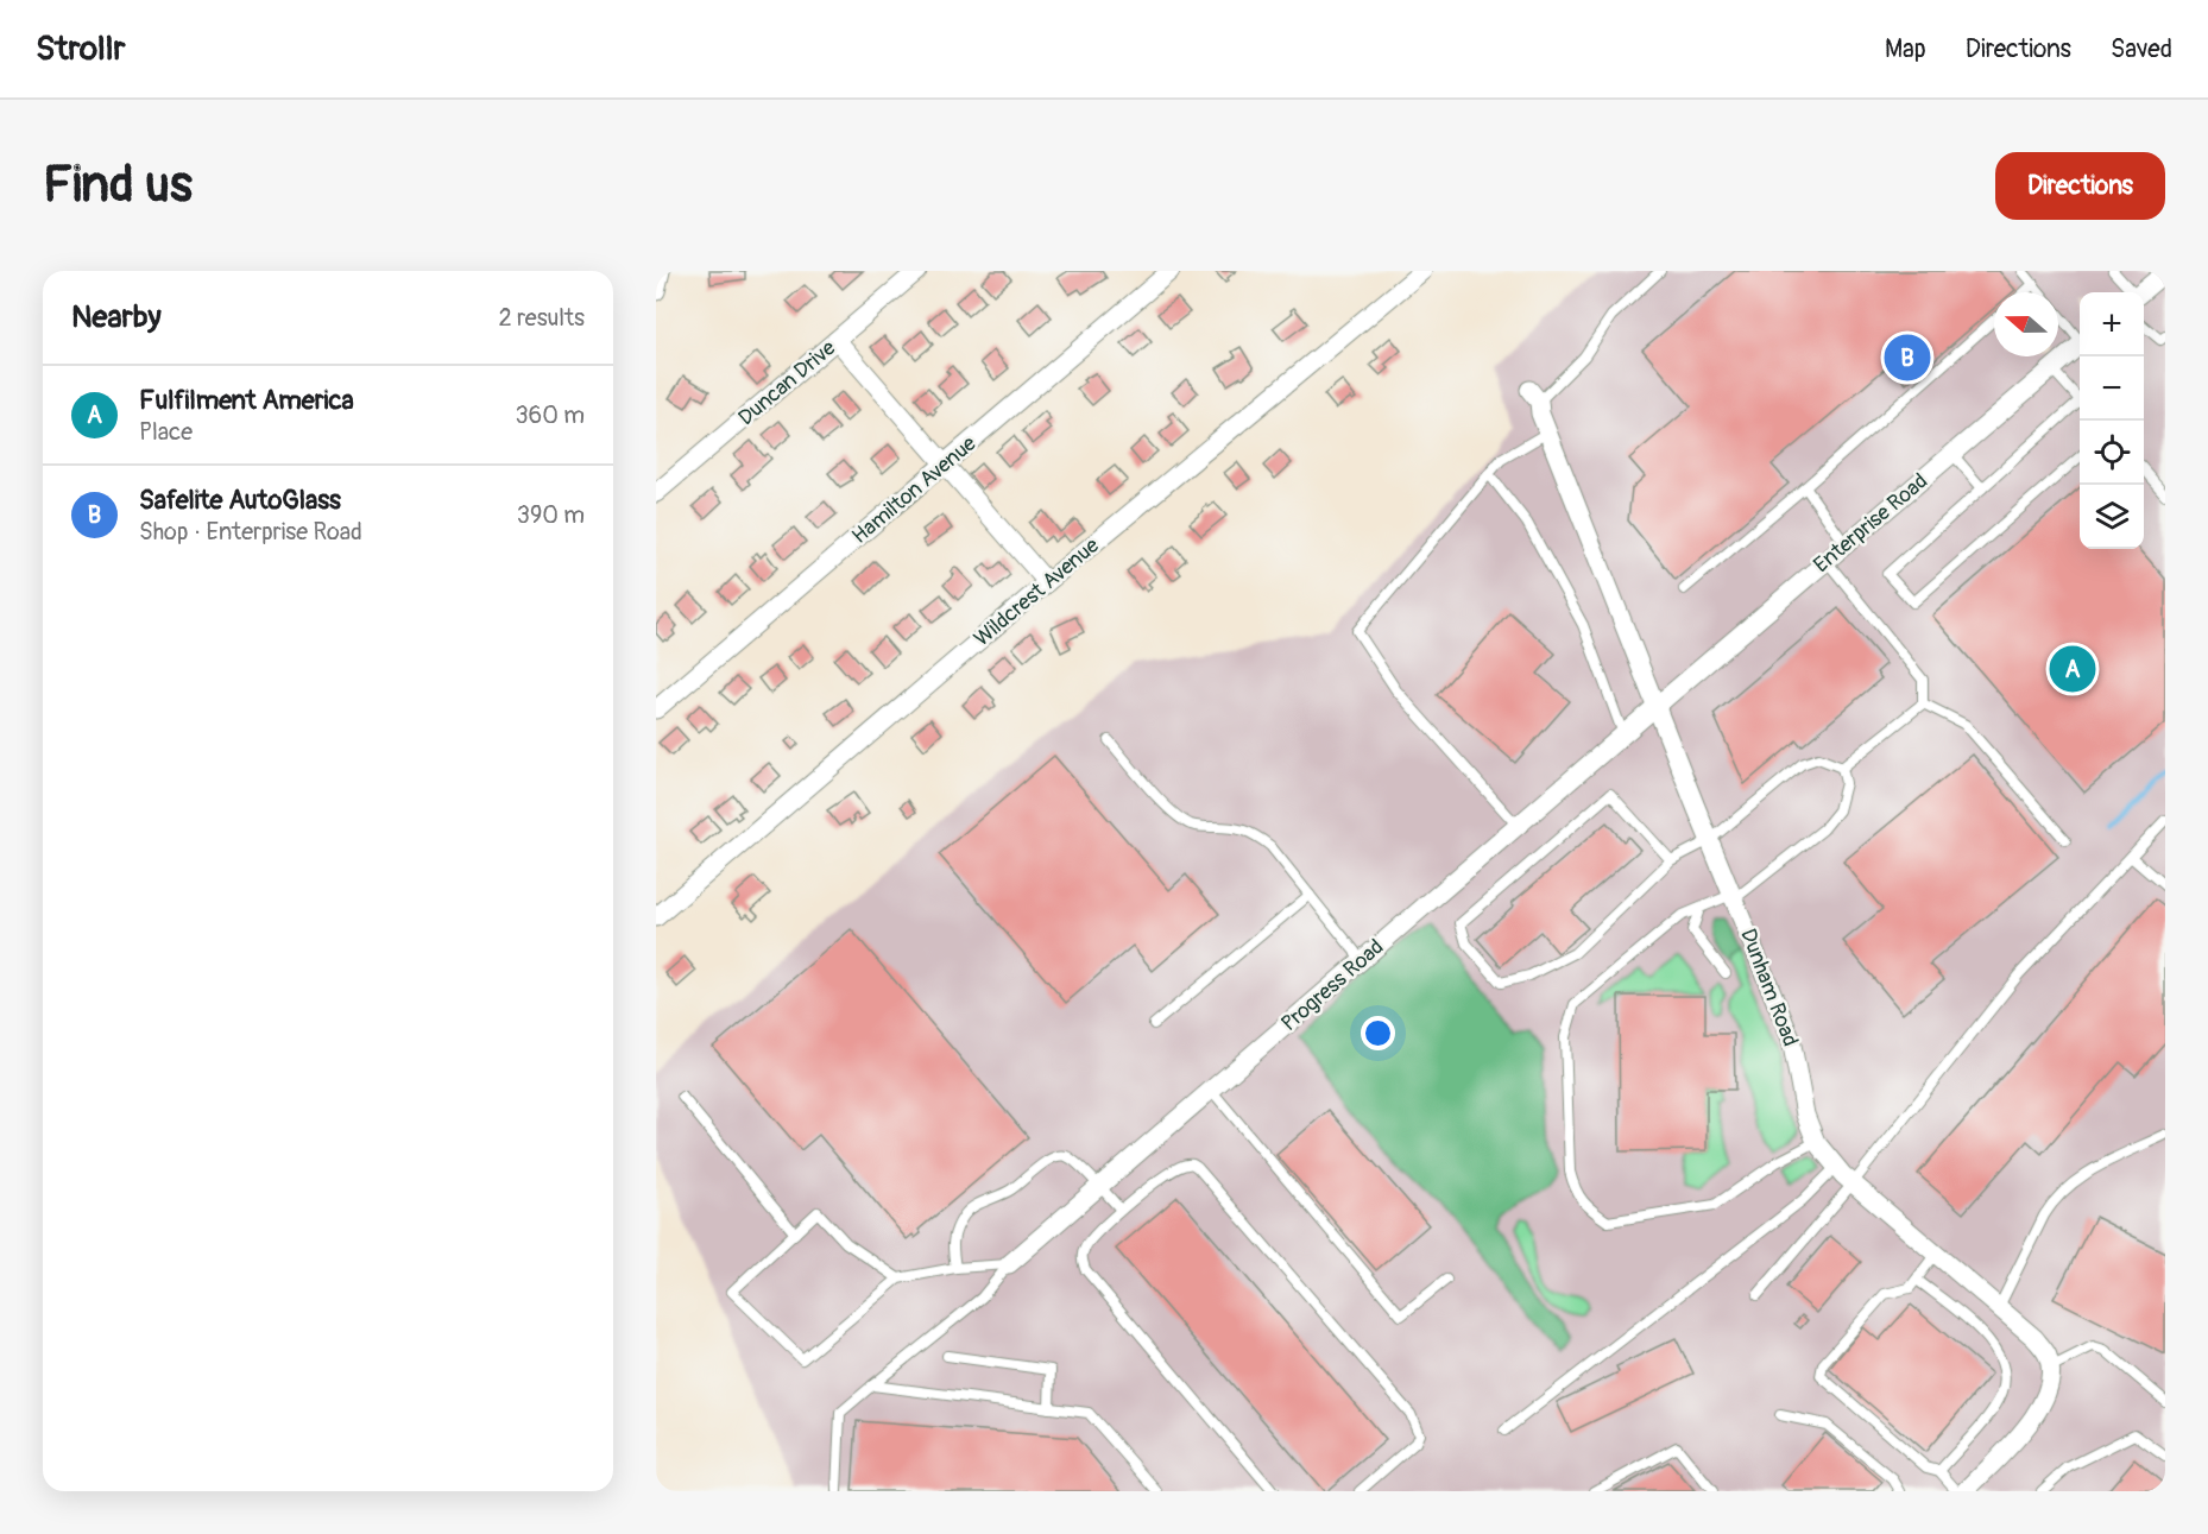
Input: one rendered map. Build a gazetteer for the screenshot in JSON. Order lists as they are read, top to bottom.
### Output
{
  "streets": {
    "street": [
      "Duncan Drive",
      "Hamilton Avenue",
      "Enterprise Road",
      "Wildcrest Avenue",
      "Progress Road",
      "Dunham Road"
    ]
  },
  "crossings": [
    ["Enterprise Road", "Progress Road"],
    ["Enterprise Road", "Dunham Road"],
    ["Progress Road", "Dunham Road"]
  ],
  "north": "left",
  "page": {
    "header": "Strollr",
    "nav": ["Map", "Directions", "Saved"],
    "buttons": "Directions",
    "title": "Find us",
    "heading": ["Nearby", "2 results"],
    "map_buttons": ["+", "−"],
    "pins": ["B", "A"],
    "list": [
      {
        "mark": "A",
        "name": "Fulfilment America",
        "note": "Place",
        "value": "360 m"
      },
      {
        "mark": "B",
        "name": "Safelite AutoGlass",
        "note": "Shop · Enterprise Road",
        "value": "390 m"
      }
    ]
  }
}
